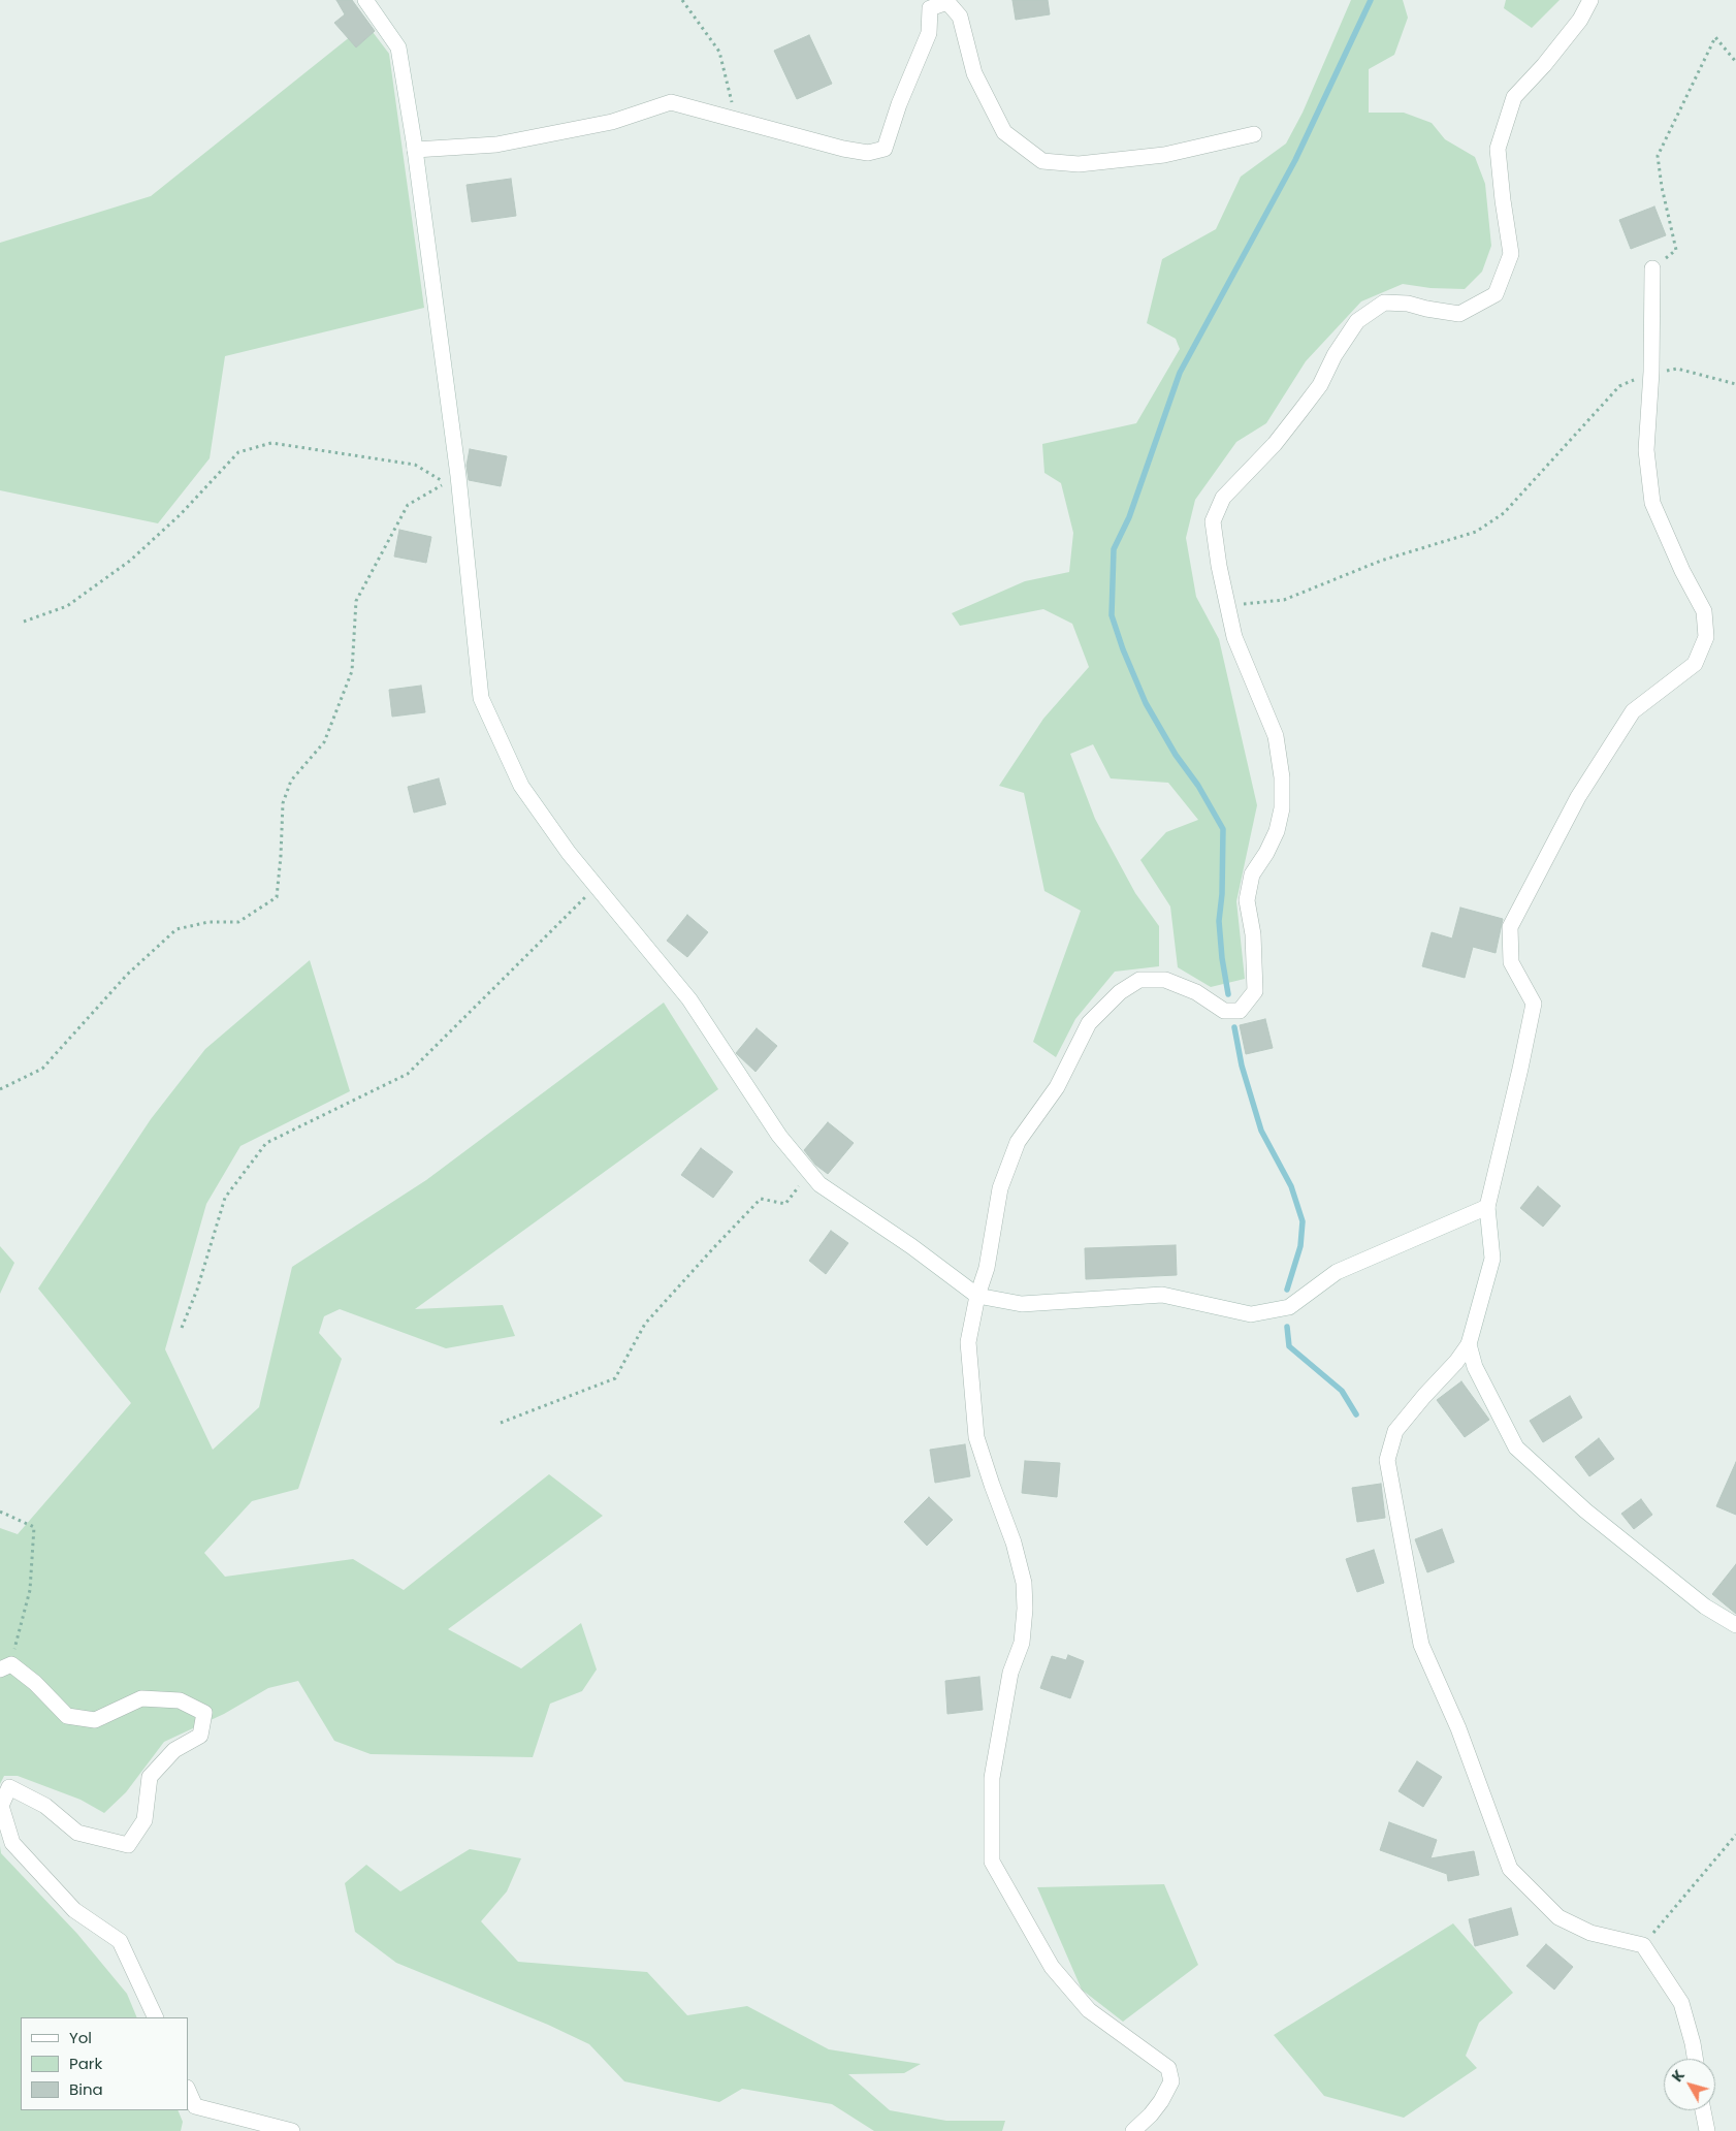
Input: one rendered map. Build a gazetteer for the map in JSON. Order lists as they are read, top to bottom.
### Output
{
  "legend": ["Yol", "Park", "Bina"],
  "north": "top left"
}
